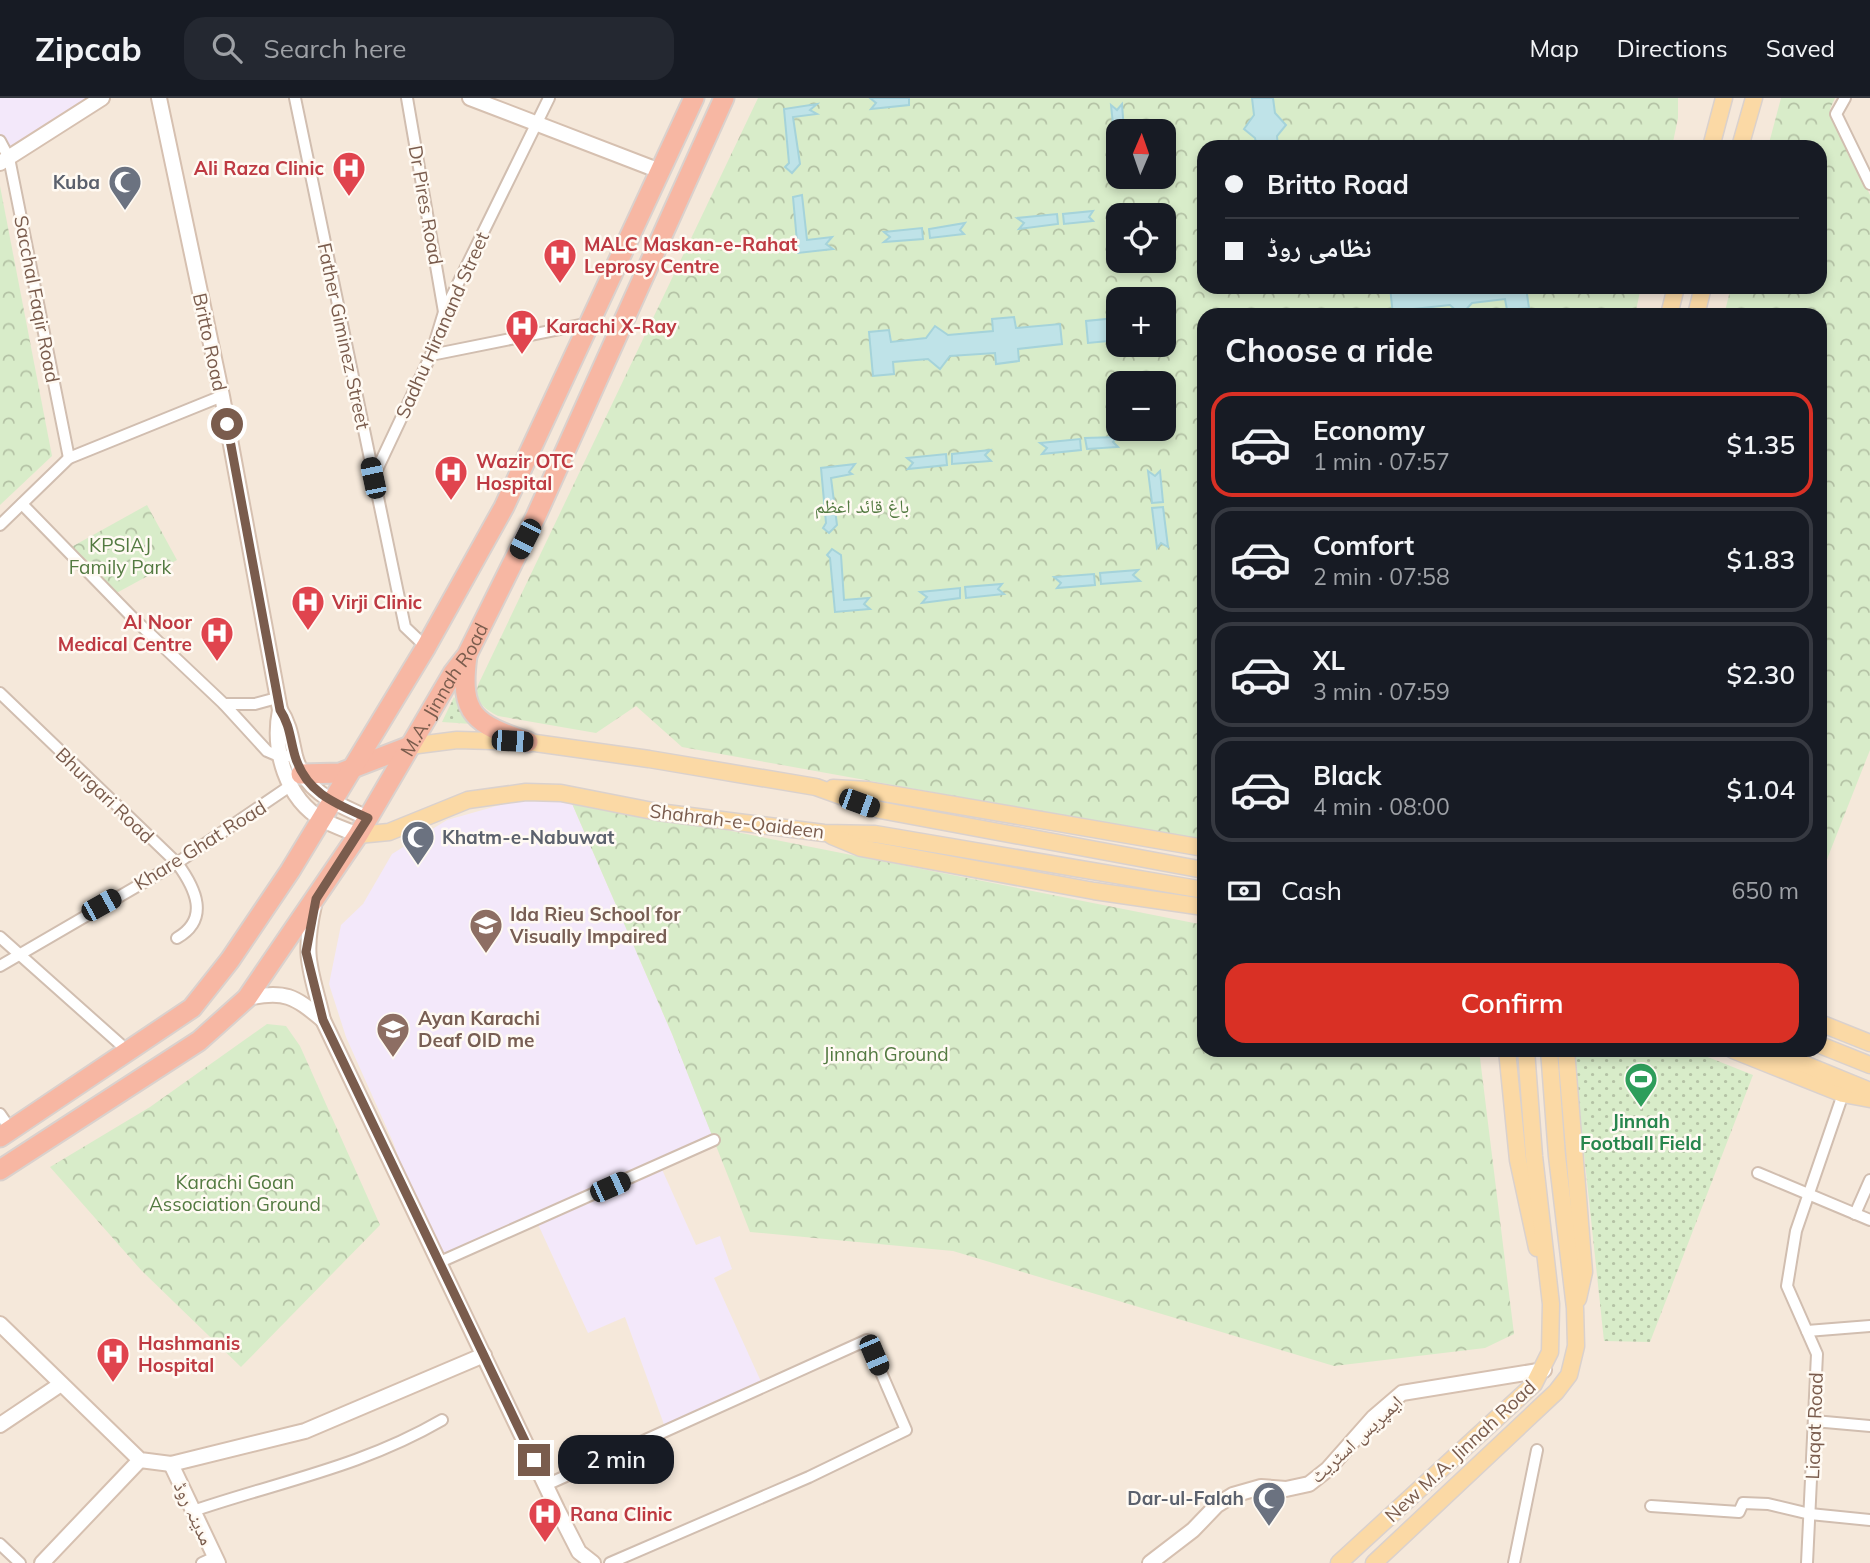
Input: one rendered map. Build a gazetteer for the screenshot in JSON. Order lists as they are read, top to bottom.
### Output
{
  "streets": {
    "highway": ["M.A. Jinnah Road"],
    "main road": ["Shahrah-e-Qaideen", "New M.A. Jinnah Road"],
    "street": [
      "Dr Pires Road",
      "Sacchal Faqir Road",
      "Sadhu Hiranand Street",
      "Father Giminez Street",
      "Britto Road",
      "Bhurgari Road",
      "Khare Ghat Road",
      "Liaqat Road",
      "ایمپریس اسٹریٹ",
      "مدینہ روڈ"
    ]
  },
  "crossings": [
    ["Dr Pires Road", "Sadhu Hiranand Street"],
    ["Sadhu Hiranand Street", "Father Giminez Street"],
    ["Father Giminez Street", "M.A. Jinnah Road"],
    ["Britto Road", "M.A. Jinnah Road"],
    ["Britto Road", "Shahrah-e-Qaideen"],
    ["Britto Road", "Khare Ghat Road"],
    ["M.A. Jinnah Road", "Shahrah-e-Qaideen"],
    ["Bhurgari Road", "Khare Ghat Road"],
    ["ایمپریس اسٹریٹ", "New M.A. Jinnah Road"]
  ],
  "parks": [
    "باغ قائد اعظم",
    "KPSIAJ Family Park",
    "Jinnah Ground",
    "Karachi Goan Association Ground"
  ],
  "places": {
    "hospital": [
      "Ali Raza Clinic",
      "MALC Maskan-e-Rahat Leprosy Centre",
      "Karachi X-Ray",
      "Wazir OTC Hospital",
      "Virji Clinic",
      "Al Noor Medical Centre",
      "Hashmanis Hospital",
      "Rana Clinic"
    ],
    "mosque": ["Kuba", "Khatm-e-Nabuwat", "Dar-ul-Falah"],
    "school or university": ["Ida Rieu School for Visually Impaired", "Ayan Karachi Deaf OID me"],
    "sports": ["Jinnah Football Field"]
  },
  "north": "top",
  "page": {
    "header": "Zipcab",
    "search": "Search here",
    "nav": ["Map", "Directions", "Saved"],
    "map_buttons": ["+", "−"],
    "banner": ["Britto Road", "نظامی روڈ"],
    "heading": "Choose a ride",
    "list": [
      {
        "name": "Economy",
        "note": "1 min · 07:57",
        "value": "$1.35"
      },
      {
        "name": "Comfort",
        "note": "2 min · 07:58",
        "value": "$1.83"
      },
      {
        "name": "XL",
        "note": "3 min · 07:59",
        "value": "$2.30"
      },
      {
        "name": "Black",
        "note": "4 min · 08:00",
        "value": "$1.04"
      }
    ],
    "pay": ["Cash", "650 m"],
    "buttons": "Confirm",
    "bubble": "2 min"
  }
}
